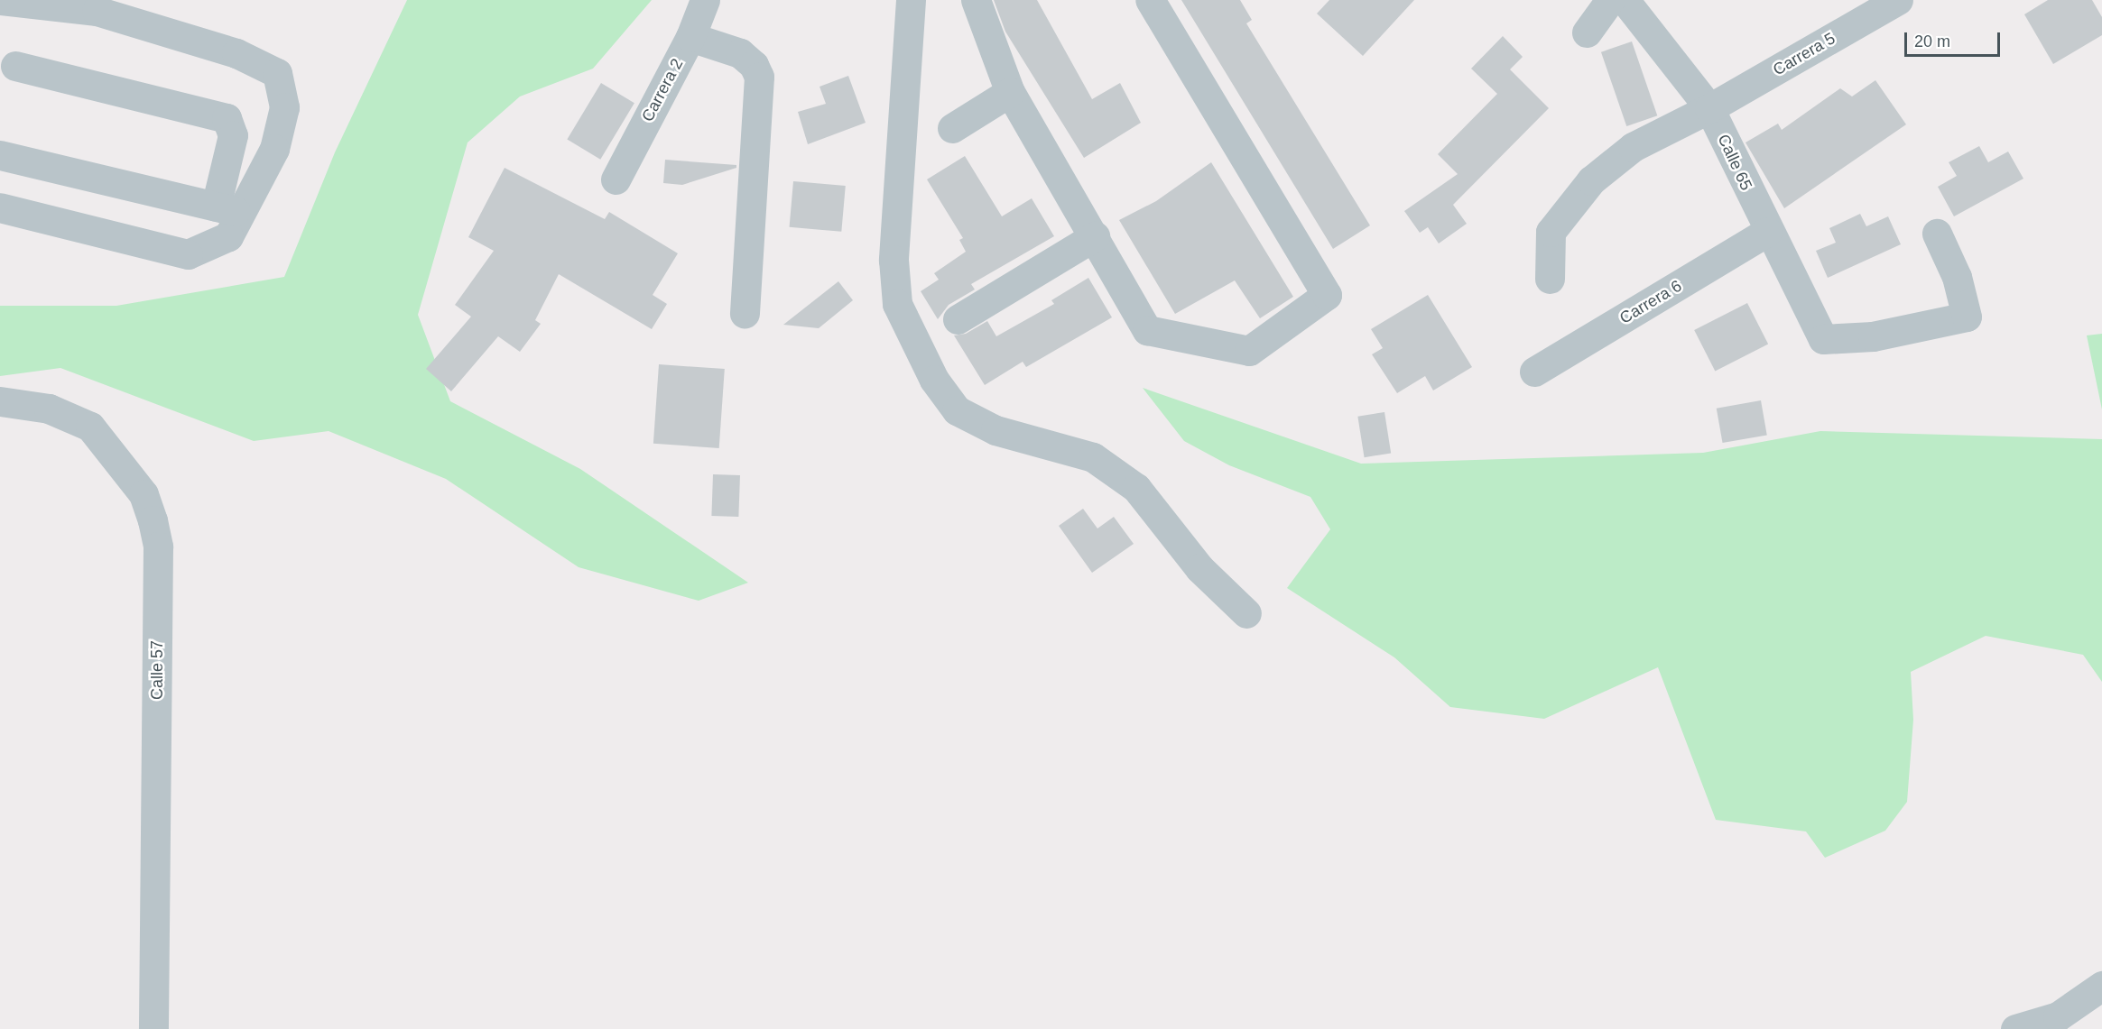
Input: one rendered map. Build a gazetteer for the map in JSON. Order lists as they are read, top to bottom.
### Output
{
  "streets": {
    "street": [
      "Carrera 5",
      "Carrera 2",
      "Calle 65",
      "Carrera 6",
      "Calle 57"
    ]
  },
  "crossings": [
    ["Carrera 5", "Calle 65"],
    ["Calle 65", "Carrera 6"]
  ],
  "scale_bar": "20 m"
}
